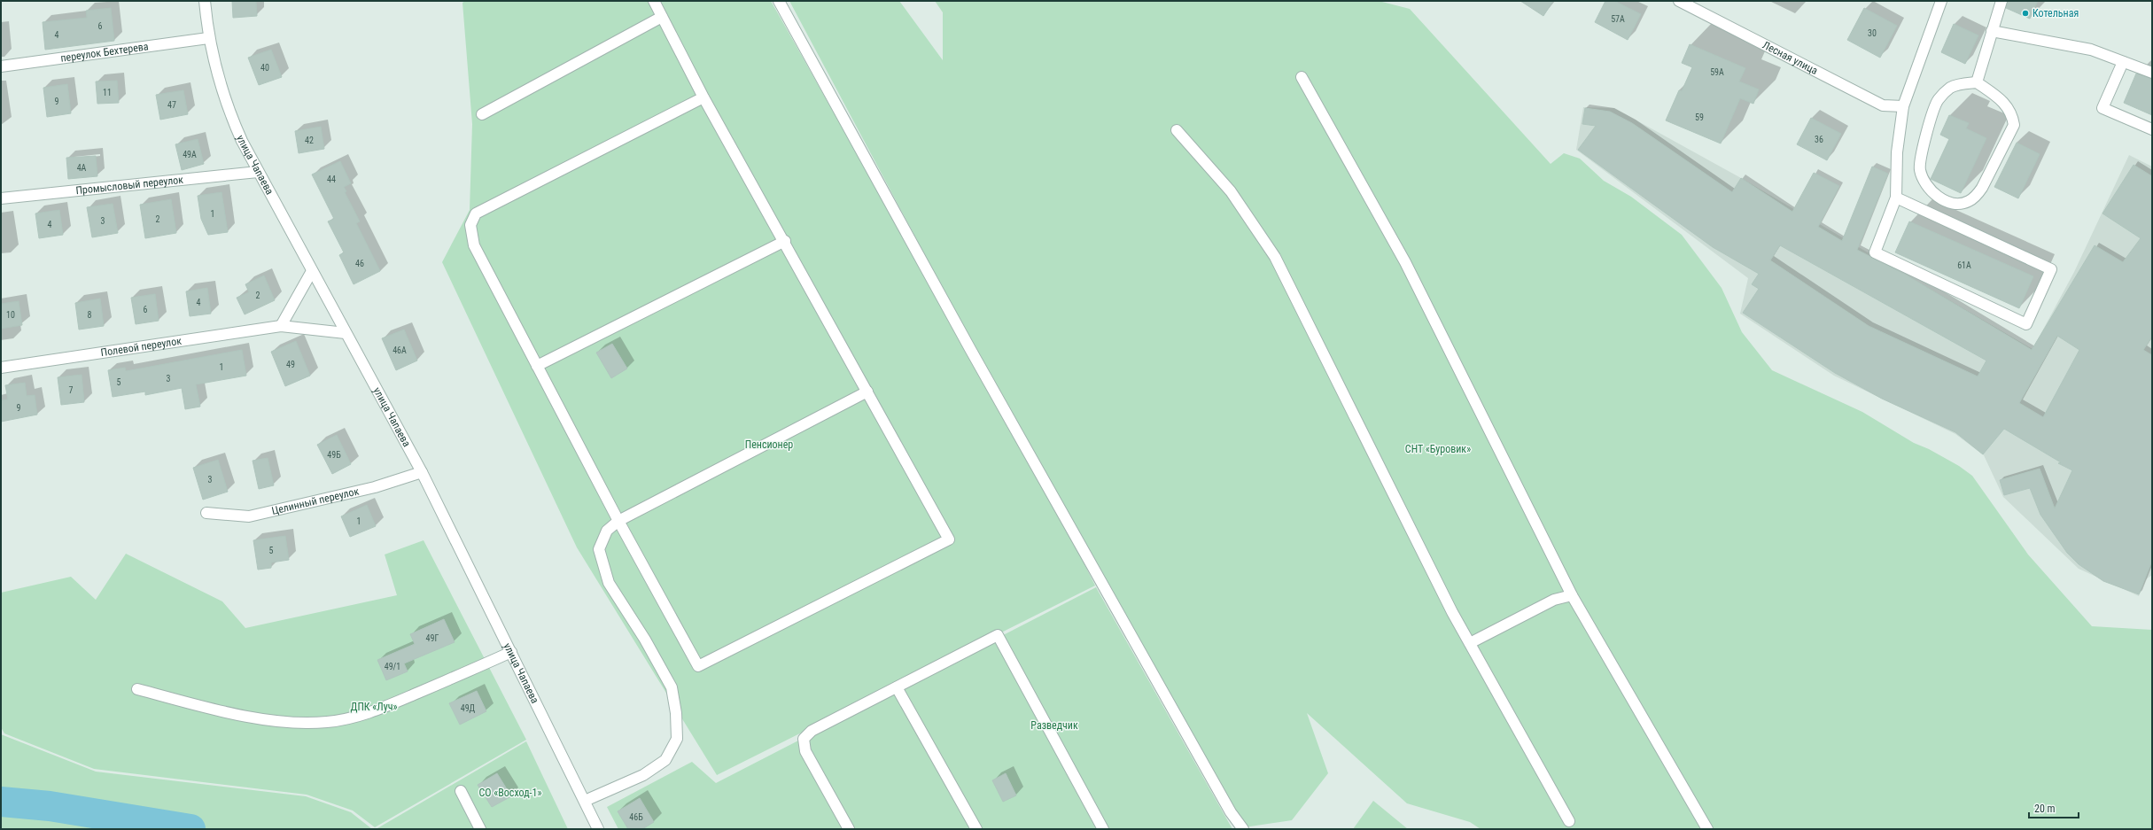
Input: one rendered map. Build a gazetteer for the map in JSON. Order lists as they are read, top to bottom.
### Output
{
  "streets": {
    "street": [
      "переулок Бехтерева",
      "Лесная улица",
      "улица Чапаева",
      "Промысловый переулок",
      "Полевой переулок",
      "Целинный переулок"
    ]
  },
  "crossings": [
    ["переулок Бехтерева", "улица Чапаева"],
    ["улица Чапаева", "Промысловый переулок"],
    ["улица Чапаева", "Полевой переулок"],
    ["улица Чапаева", "Целинный переулок"]
  ],
  "parks": [
    "Пенсионер",
    "СНТ «Буровик»",
    "ДПК «Луч»",
    "Разведчик",
    "СО «Восход-1»"
  ],
  "places": ["Котельная"],
  "house_numbers": [
    "57А",
    "6",
    "30",
    "4",
    "40",
    "59А",
    "11",
    "9",
    "47",
    "59",
    "36",
    "42",
    "49А",
    "4А",
    "44",
    "1",
    "2",
    "3",
    "4",
    "46",
    "61А",
    "2",
    "4",
    "6",
    "10",
    "8",
    "46А",
    "49",
    "1",
    "3",
    "5",
    "7",
    "9",
    "49Б",
    "3",
    "1",
    "5",
    "49Г",
    "49/1",
    "49Д",
    "46Б"
  ],
  "scale_bar": "20 m"
}
